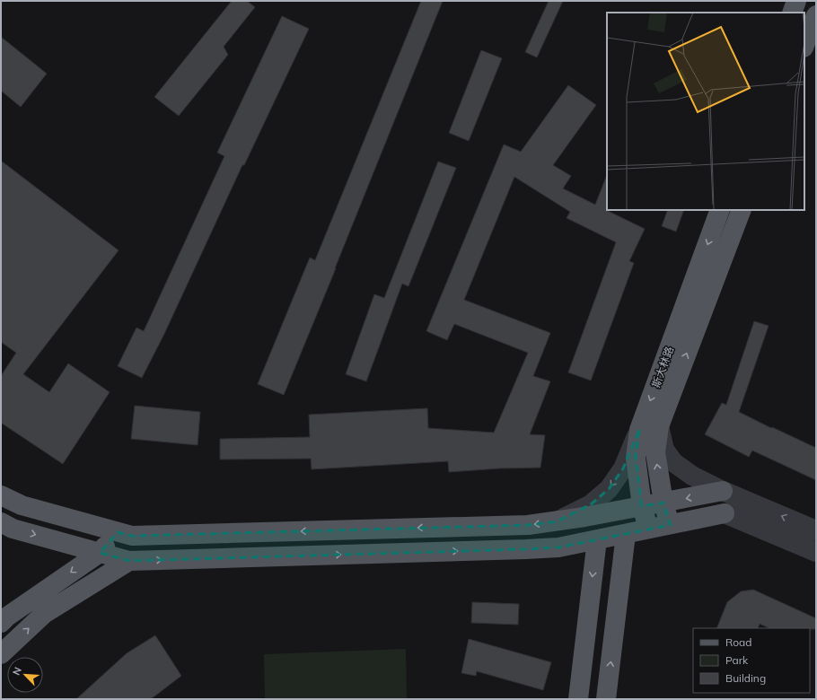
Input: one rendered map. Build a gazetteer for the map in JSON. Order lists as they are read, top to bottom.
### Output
{
  "streets": {
    "main road": ["斯大林路"]
  },
  "legend": ["Road", "Park", "Building"],
  "north": "top left"
}
